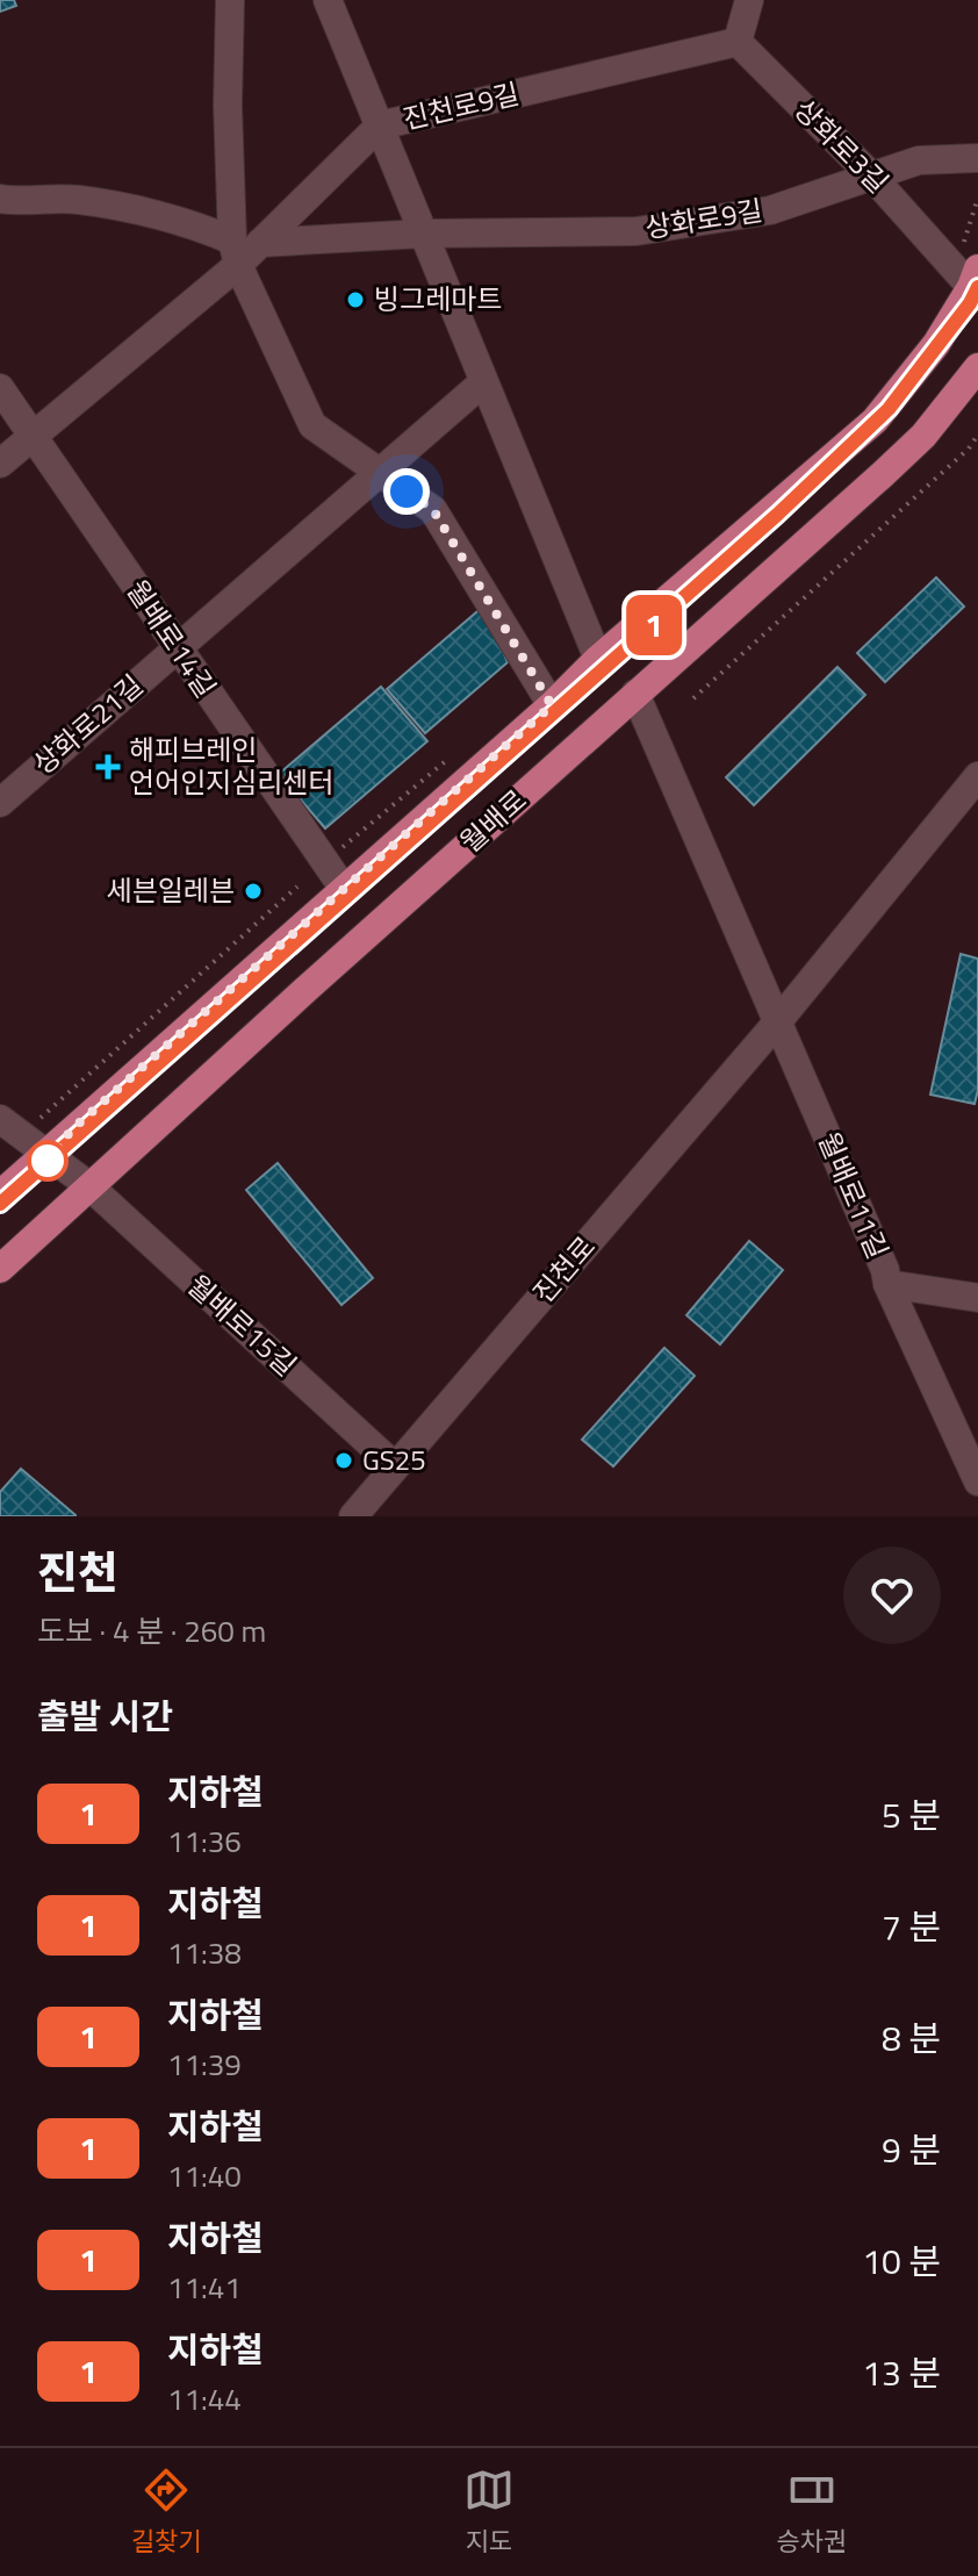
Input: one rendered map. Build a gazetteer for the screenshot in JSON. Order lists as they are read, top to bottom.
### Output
{
  "streets": {
    "main road": ["월배로"],
    "street": [
      "진천로9길",
      "상화로3길",
      "상화로9길",
      "월배로14길",
      "상화로21길",
      "월배로11길",
      "진천로",
      "월배로15길"
    ]
  },
  "crossings": [
    ["진천로9길", "상화로3길"],
    ["진천로9길", "상화로9길"],
    ["진천로9길", "월배로14길"],
    ["상화로3길", "상화로9길"],
    ["상화로3길", "월배로"],
    ["월배로14길", "상화로21길"],
    ["월배로14길", "월배로"],
    ["월배로", "월배로11길"],
    ["월배로", "월배로15길"],
    ["월배로11길", "진천로"],
    ["진천로", "월배로15길"]
  ],
  "places": {
    "other": ["빙그레마트", "세븐일레븐", "GS25"],
    "health": ["해피브레인 언어인지심리센터"]
  },
  "lines": ["metro line 1"],
  "page": {
    "on_map": "1",
    "heading": [
      ["진천", "도보 · 4 분 · 260 m"],
      "출발 시간"
    ],
    "list": [
      {
        "mark": "1",
        "name": "지하철",
        "note": "11:36",
        "value": "5 분"
      },
      {
        "mark": "1",
        "name": "지하철",
        "note": "11:38",
        "value": "7 분"
      },
      {
        "mark": "1",
        "name": "지하철",
        "note": "11:39",
        "value": "8 분"
      },
      {
        "mark": "1",
        "name": "지하철",
        "note": "11:40",
        "value": "9 분"
      },
      {
        "mark": "1",
        "name": "지하철",
        "note": "11:41",
        "value": "10 분"
      },
      {
        "mark": "1",
        "name": "지하철",
        "note": "11:44",
        "value": "13 분"
      }
    ],
    "tabs": ["길찾기", "지도", "승차권"]
  }
}
